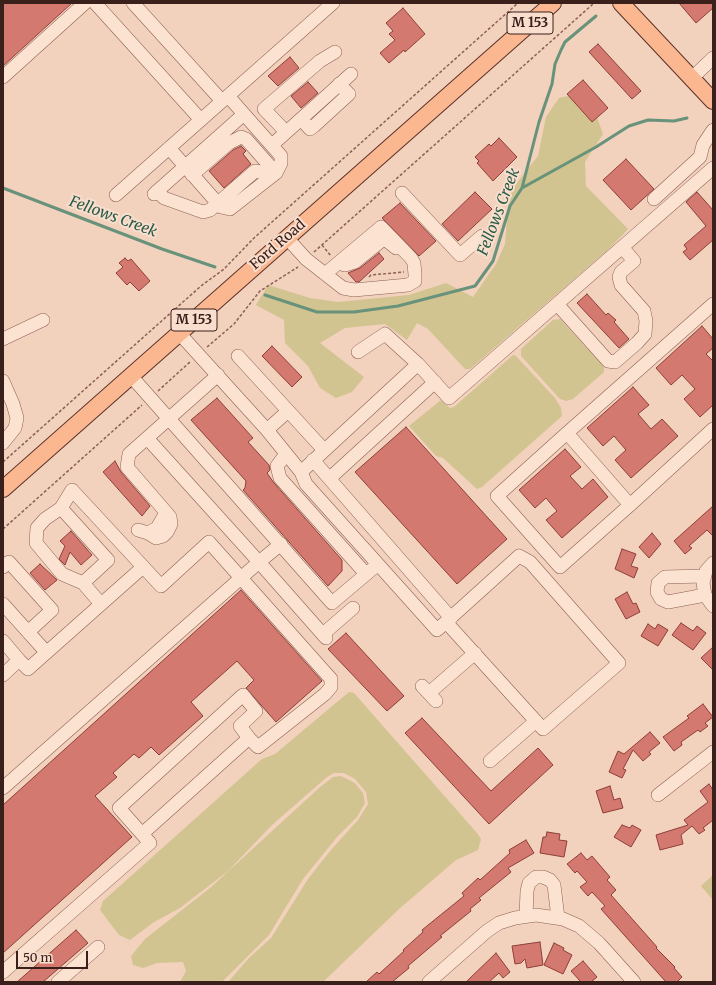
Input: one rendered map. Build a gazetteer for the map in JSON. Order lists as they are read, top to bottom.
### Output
{
  "streets": {
    "main road": ["M 153", "Ford Road"]
  },
  "water": ["Fellows Creek"],
  "scale_bar": "50 m"
}
